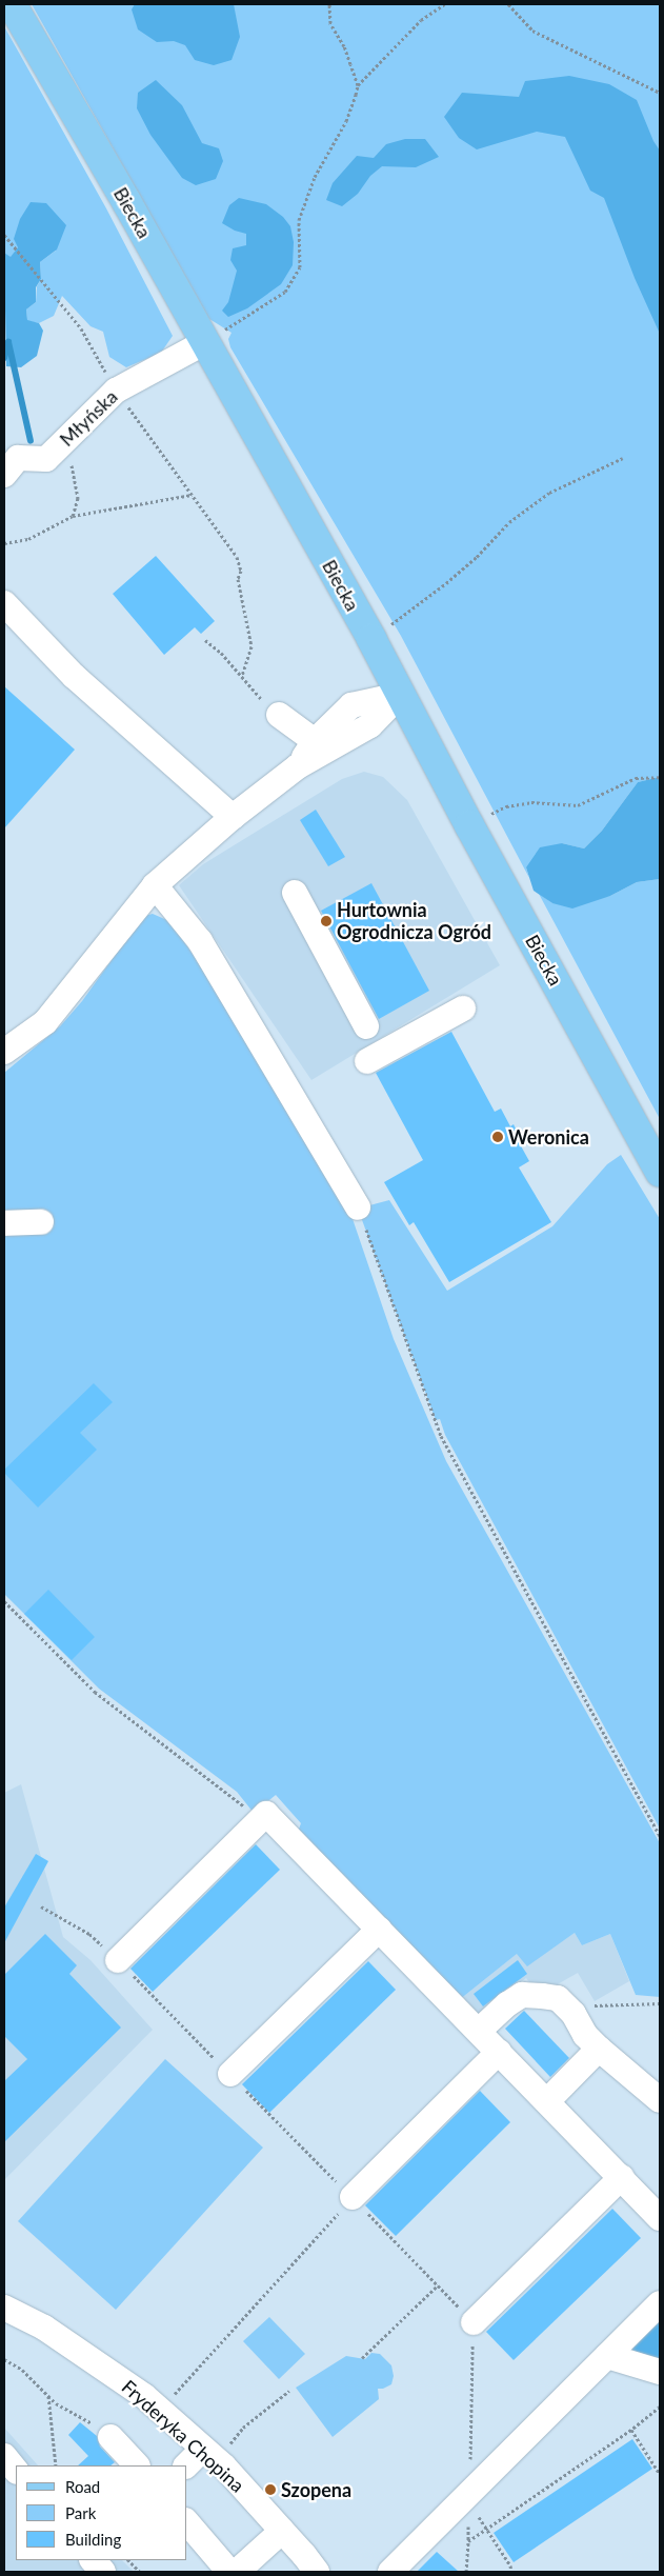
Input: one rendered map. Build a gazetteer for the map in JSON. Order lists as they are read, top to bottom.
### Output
{
  "streets": {
    "main road": ["Biecka"],
    "street": ["Młyńska", "Fryderyka Chopina"]
  },
  "crossings": [
    ["Biecka", "Młyńska"]
  ],
  "places": ["Hurtownia Ogrodnicza Ogród", "Weronica", "Szopena"],
  "legend": ["Road", "Park", "Building"]
}
